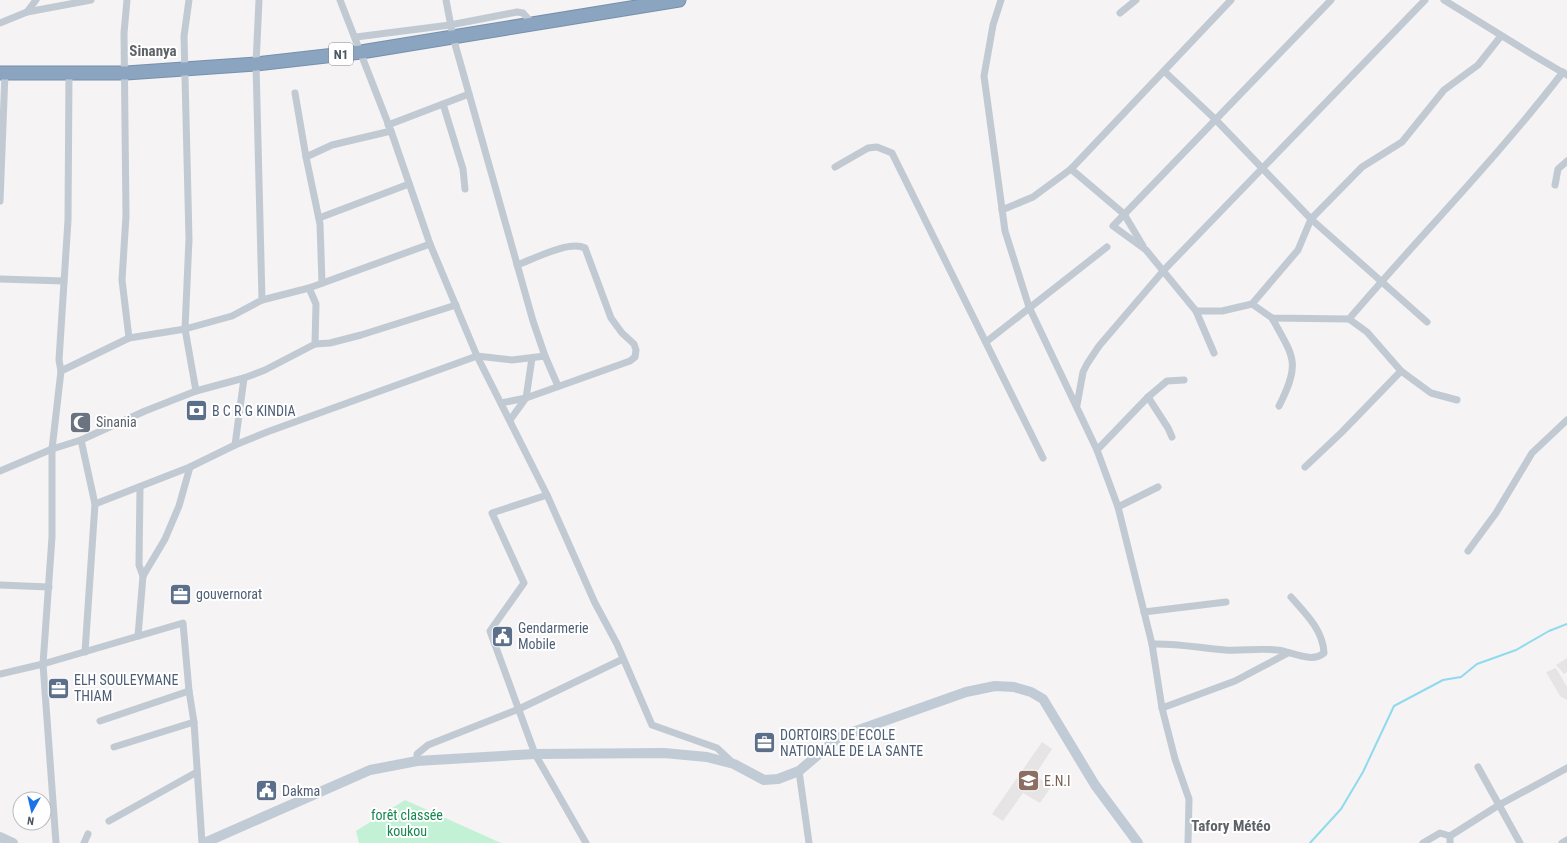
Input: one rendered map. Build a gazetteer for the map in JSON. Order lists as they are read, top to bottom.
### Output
{
  "streets": {
    "highway": ["N1"]
  },
  "districts": ["Sinanya", "Tafory Météo"],
  "parks": ["forêt classée koukou"],
  "places": {
    "bank": ["B C R G KINDIA"],
    "mosque": ["Sinania"],
    "office": ["gouvernorat", "ELH SOULEYMANE THIAM", "DORTOIRS DE ECOLE NATIONALE DE LA SANTE"],
    "public building": ["Gendarmerie Mobile", "Dakma"],
    "school or university": ["E.N.I"]
  },
  "north": "bottom"
}
